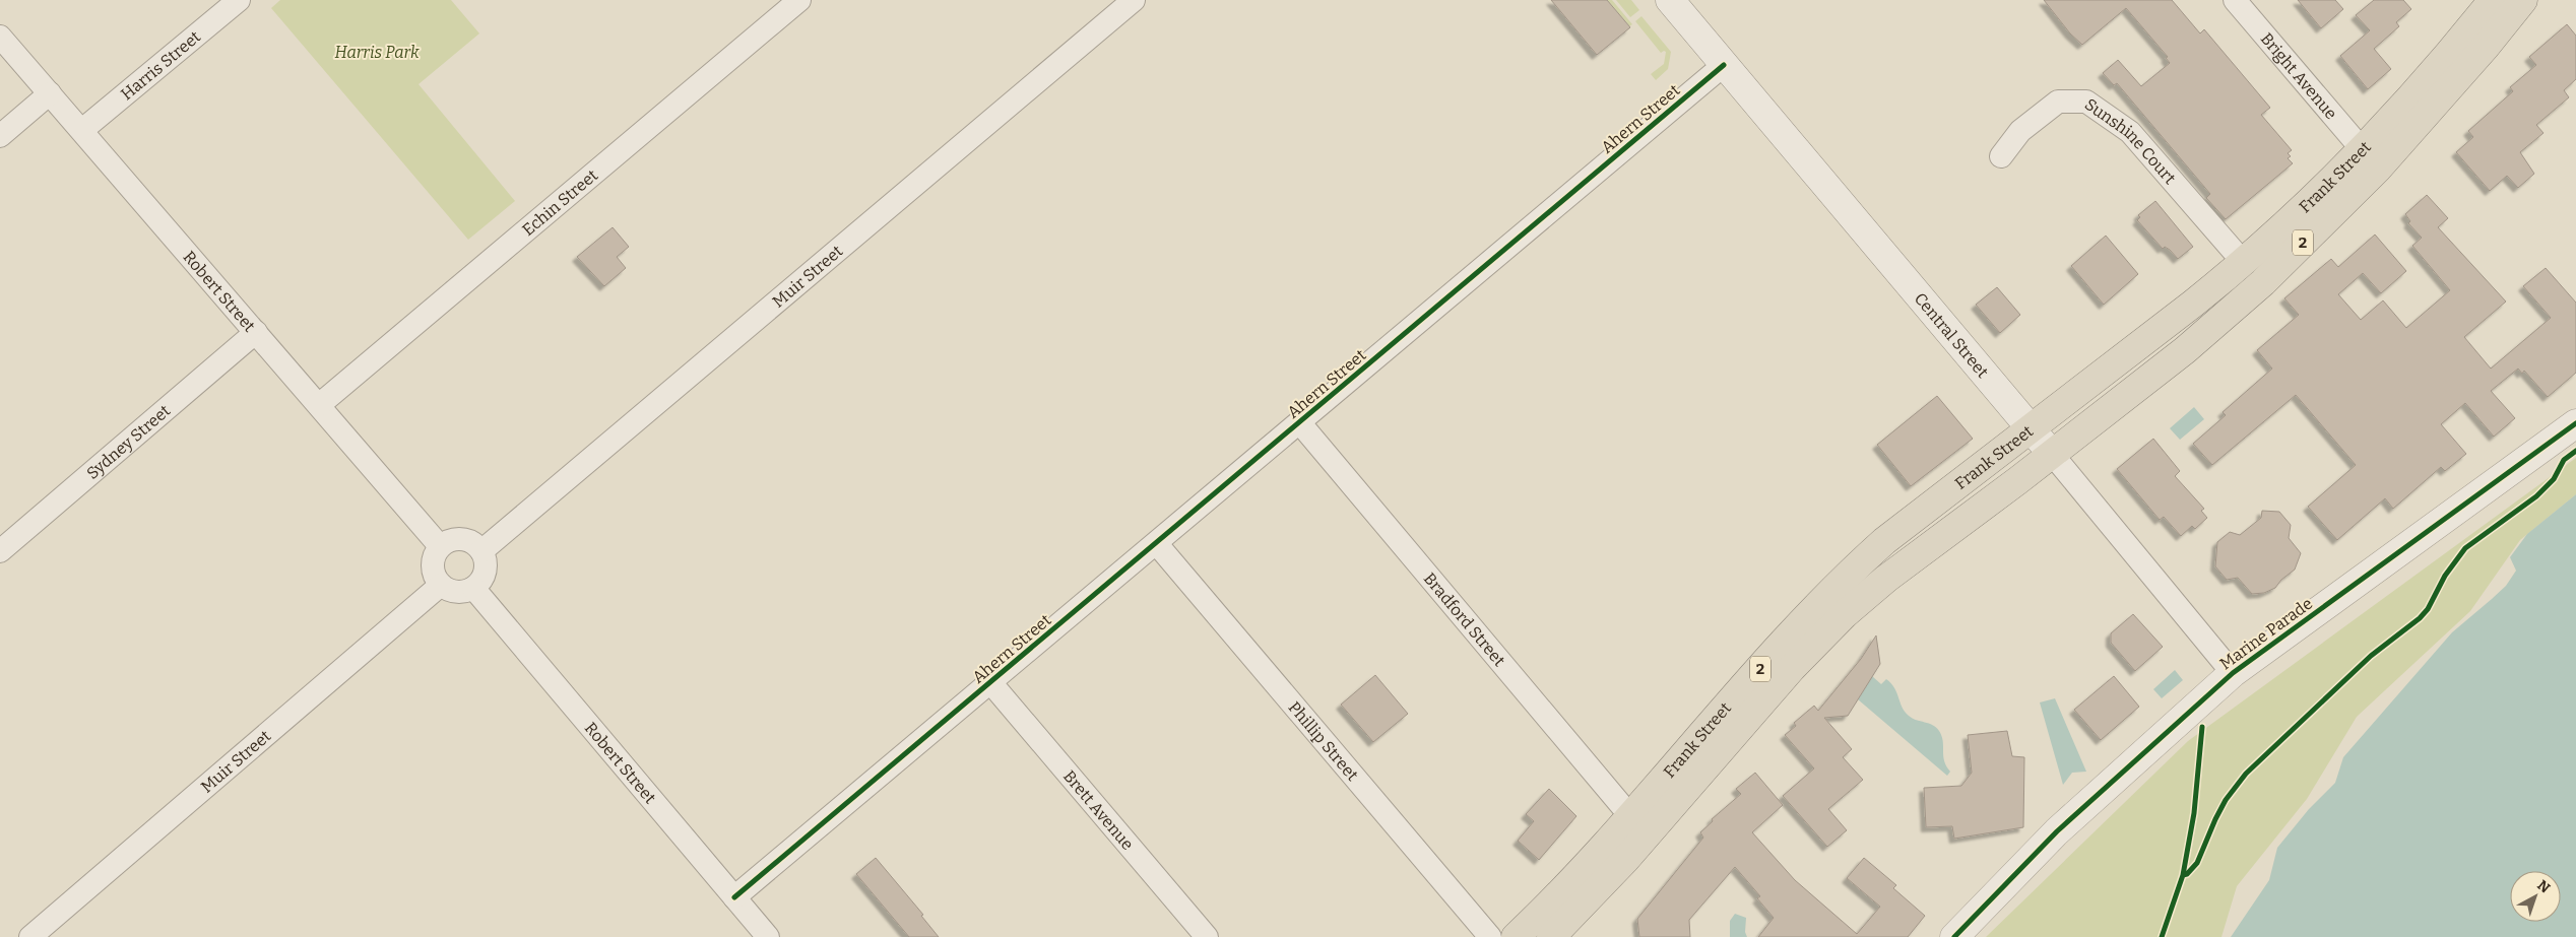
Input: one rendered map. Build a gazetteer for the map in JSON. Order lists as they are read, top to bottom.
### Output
{
  "streets": {
    "highway": ["Frank Street", "2"],
    "street": [
      "Harris Street",
      "Bright Avenue",
      "Ahern Street",
      "Sunshine Court",
      "Echin Street",
      "Muir Street",
      "Robert Street",
      "Central Street",
      "Sydney Street",
      "Bradford Street",
      "Marine Parade",
      "Phillip Street",
      "Brett Avenue"
    ]
  },
  "crossings": [
    ["Harris Street", "Robert Street"],
    ["Bright Avenue", "Frank Street"],
    ["Ahern Street", "Robert Street"],
    ["Ahern Street", "Central Street"],
    ["Ahern Street", "Bradford Street"],
    ["Ahern Street", "Phillip Street"],
    ["Ahern Street", "Brett Avenue"],
    ["Sunshine Court", "Frank Street"],
    ["Frank Street", "Central Street"],
    ["Frank Street", "Bradford Street"],
    ["Echin Street", "Robert Street"],
    ["Muir Street", "Robert Street"],
    ["Robert Street", "Sydney Street"],
    ["Central Street", "Marine Parade"]
  ],
  "parks": ["Harris Park"],
  "north": "top right"
}
